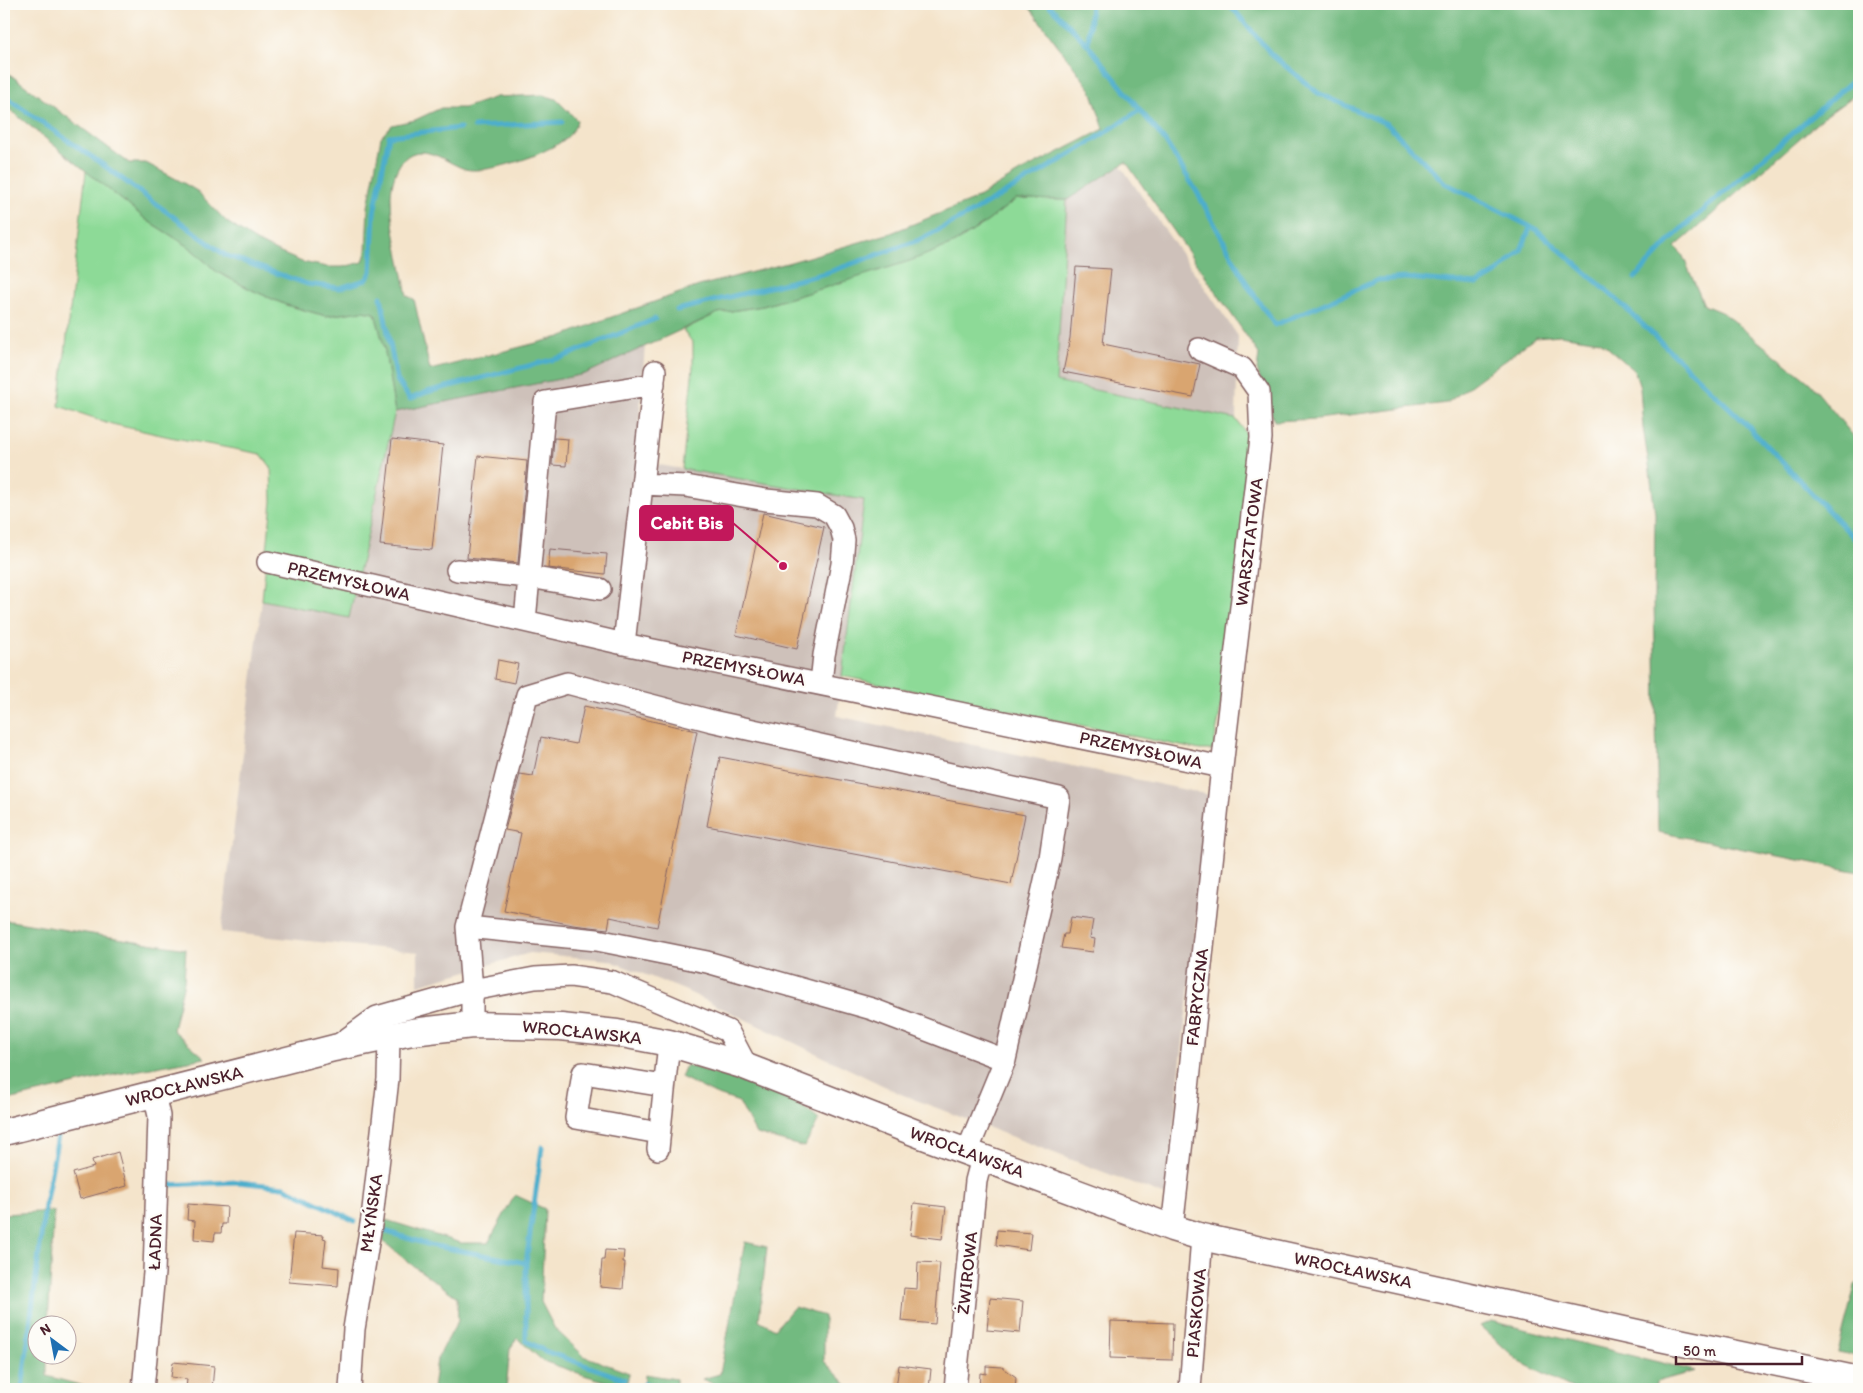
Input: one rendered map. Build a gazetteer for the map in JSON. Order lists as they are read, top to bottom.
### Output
{
  "streets": {
    "main road": ["WROCŁAWSKA"],
    "street": [
      "WARSZTATOWA",
      "PRZEMYSŁOWA",
      "FABRYCZNA",
      "MŁYŃSKA",
      "ŁADNA",
      "ŻWIROWA",
      "PIASKOWA"
    ]
  },
  "crossings": [
    ["WARSZTATOWA", "PRZEMYSŁOWA"],
    ["WARSZTATOWA", "FABRYCZNA"],
    ["PRZEMYSŁOWA", "FABRYCZNA"],
    ["FABRYCZNA", "WROCŁAWSKA"],
    ["WROCŁAWSKA", "MŁYŃSKA"],
    ["WROCŁAWSKA", "ŁADNA"],
    ["WROCŁAWSKA", "ŻWIROWA"],
    ["WROCŁAWSKA", "PIASKOWA"]
  ],
  "places": ["Cebit Bis"],
  "scale_bar": "50 m",
  "north": "top left"
}
